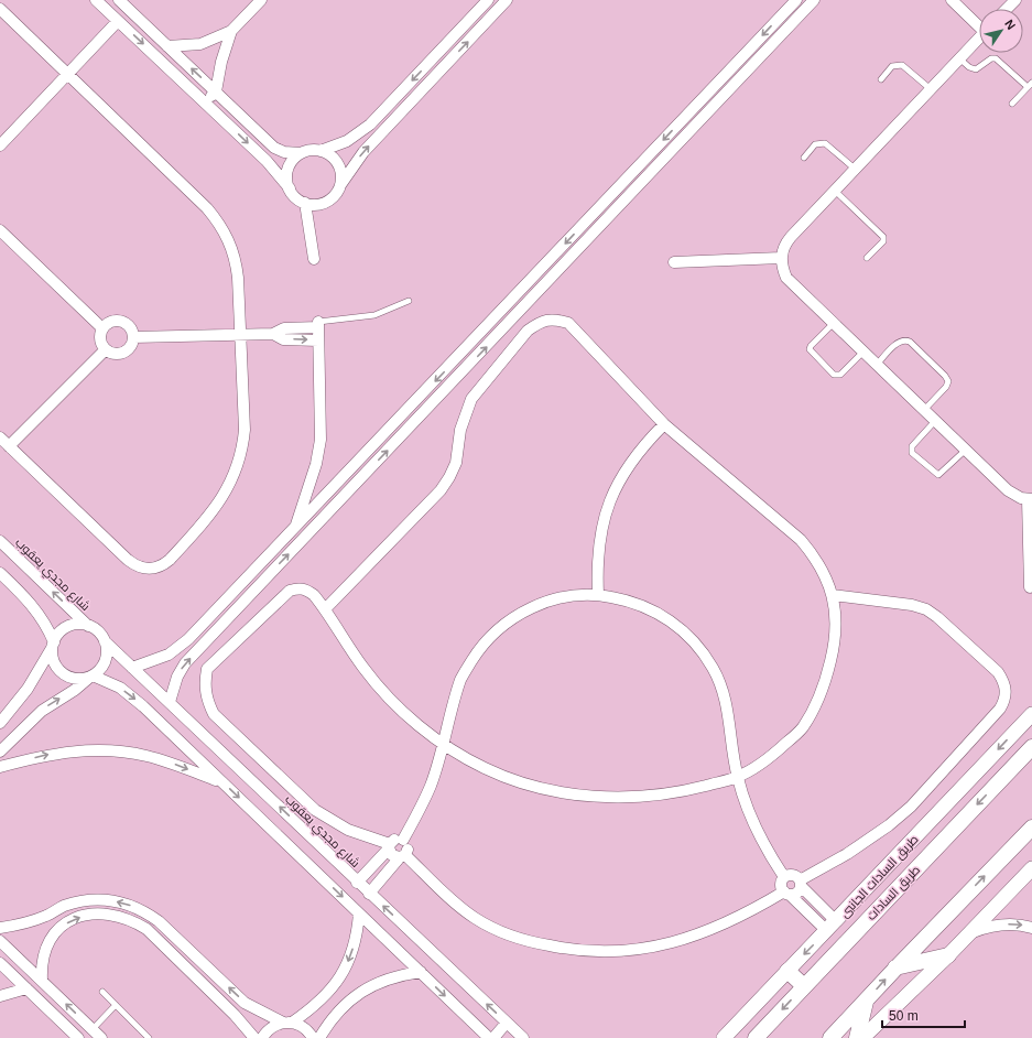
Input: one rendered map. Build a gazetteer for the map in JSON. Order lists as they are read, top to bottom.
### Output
{
  "streets": {
    "main road": ["طريق السادات"],
    "street": ["شارع مجدي يعقوب", "طريق السادات الجانبى"]
  },
  "scale_bar": "50 m",
  "north": "top right"
}
